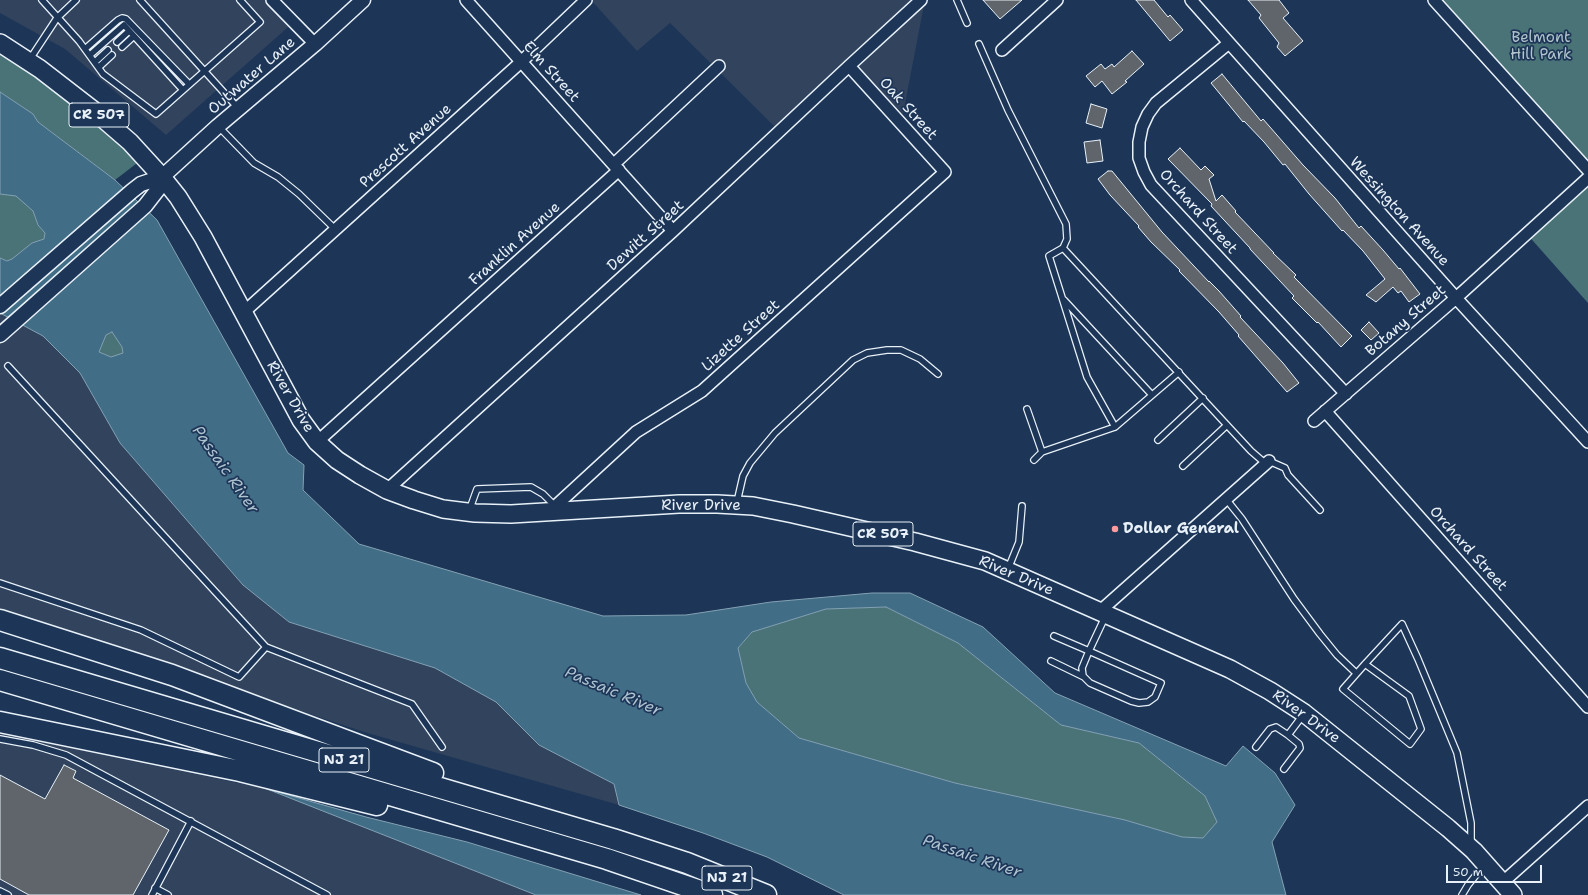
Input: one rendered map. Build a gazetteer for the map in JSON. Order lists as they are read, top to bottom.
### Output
{
  "streets": {
    "highway": ["NJ 21"],
    "main road": ["CR 507", "River Drive"],
    "street": [
      "Elm Street",
      "Outwater Lane",
      "Oak Street",
      "Prescott Avenue",
      "Orchard Street",
      "Wessington Avenue",
      "Dewitt Street",
      "Franklin Avenue",
      "Botany Street",
      "Lizette Street"
    ]
  },
  "crossings": [
    ["Elm Street", "Prescott Avenue"],
    ["Elm Street", "Dewitt Street"],
    ["Elm Street", "Franklin Avenue"],
    ["Outwater Lane", "River Drive"],
    ["Oak Street", "Dewitt Street"],
    ["Oak Street", "Lizette Street"],
    ["Prescott Avenue", "River Drive"],
    ["Orchard Street", "Wessington Avenue"],
    ["Orchard Street", "Botany Street"],
    ["Wessington Avenue", "Botany Street"],
    ["Dewitt Street", "River Drive"],
    ["Franklin Avenue", "River Drive"],
    ["Lizette Street", "River Drive"]
  ],
  "water": ["Passaic River"],
  "parks": ["Belmont Hill Park"],
  "places": ["Dollar General"],
  "scale_bar": "50 m"
}
